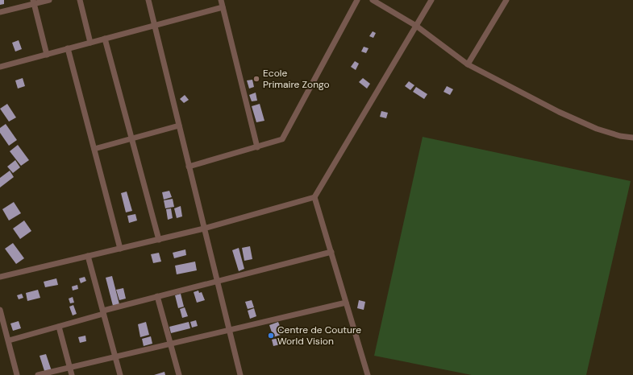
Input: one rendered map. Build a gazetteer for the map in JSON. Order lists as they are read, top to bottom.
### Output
{
  "places": ["Ecole Primaire Zongo", "Centre de Couture World Vision"]
}
